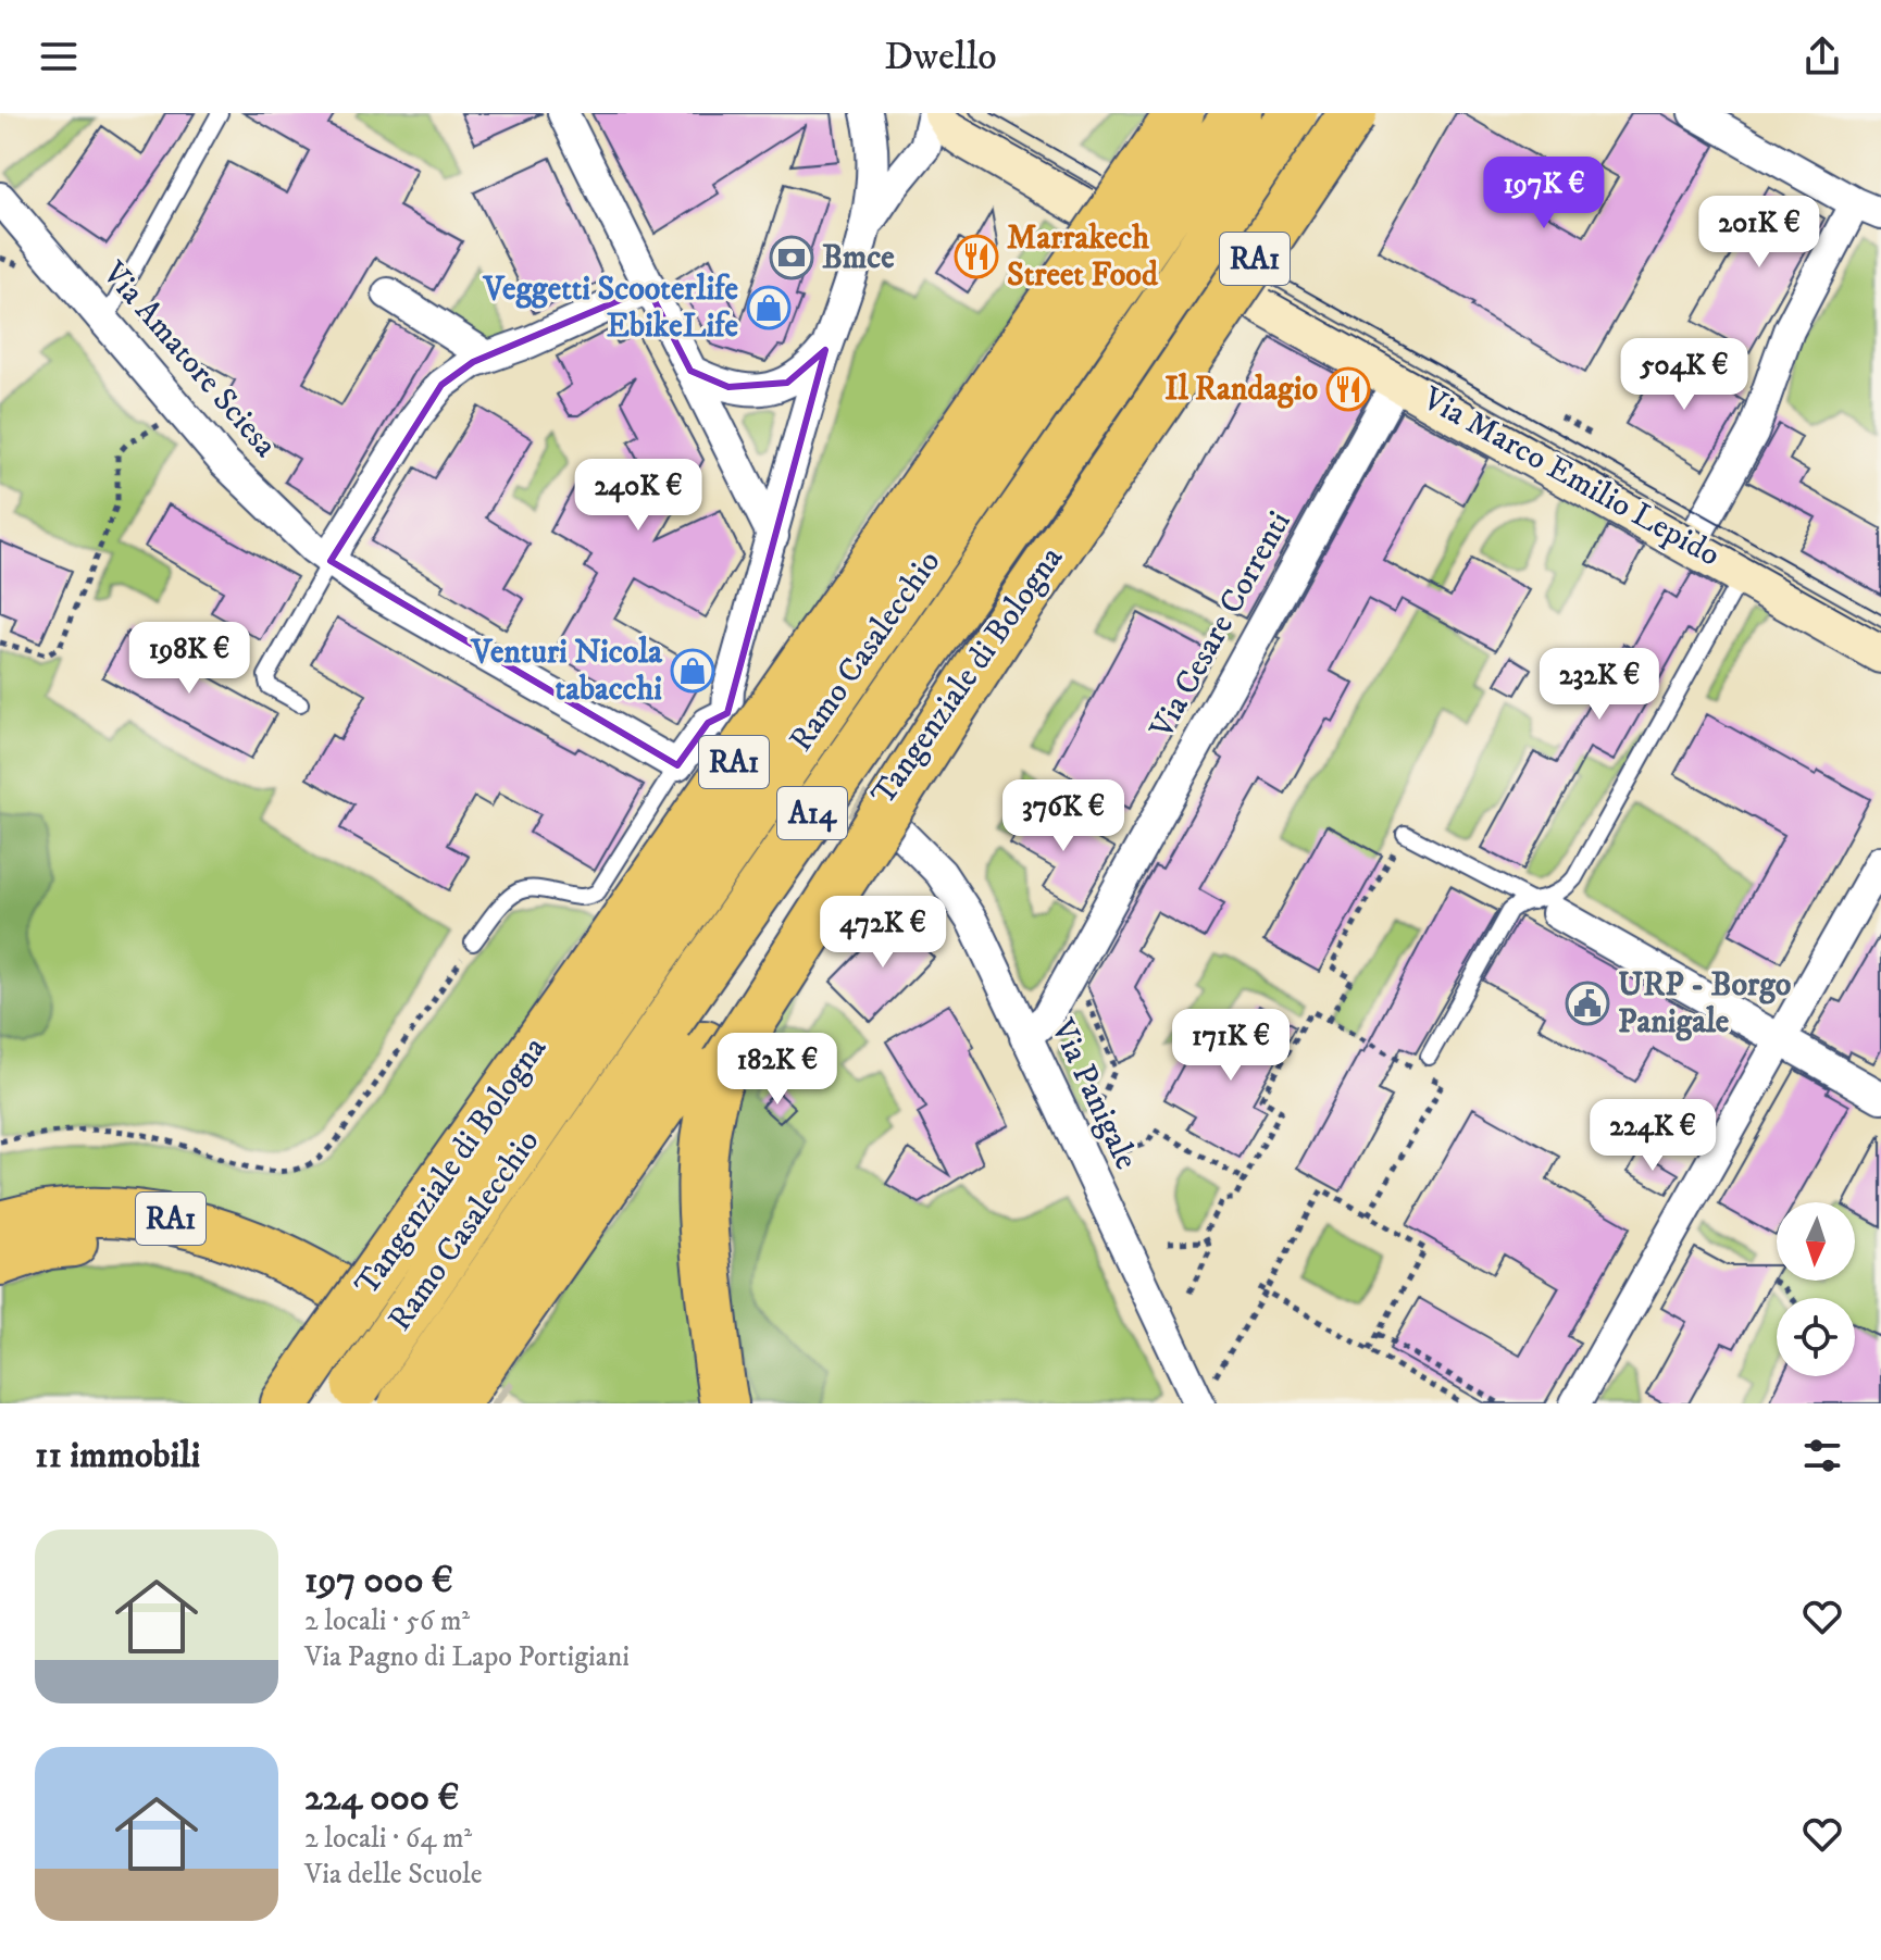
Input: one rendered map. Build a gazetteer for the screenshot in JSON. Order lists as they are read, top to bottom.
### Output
{
  "streets": {
    "highway": [
      "RA1",
      "Ramo Casalecchio",
      "Tangenziale di Bologna",
      "A14"
    ],
    "main road": ["Via Marco Emilio Lepido"],
    "street": ["Via Amatore Sciesa", "Via Cesare Correnti", "Via Panigale"]
  },
  "crossings": [
    ["RA1", "Ramo Casalecchio"],
    ["RA1", "Tangenziale di Bologna"],
    ["Via Marco Emilio Lepido", "Via Cesare Correnti"],
    ["Via Cesare Correnti", "Via Panigale"],
    ["Ramo Casalecchio", "Tangenziale di Bologna"]
  ],
  "places": {
    "restaurant": ["Marrakech Street Food", "Il Randagio"],
    "bank": ["Bmce"],
    "shop": ["Veggetti Scooterlife EbikeLife", "Venturi Nicola tabacchi"],
    "public building": ["URP - Borgo Panigale"]
  },
  "north": "bottom",
  "page": {
    "header": "Dwello",
    "price": [
      "197K €",
      "201K €",
      "504K €",
      "240K €",
      "198K €",
      "232K €",
      "376K €",
      "472K €",
      "171K €",
      "182K €",
      "224K €"
    ],
    "heading": "11 immobili",
    "list": [
      {
        "name": "197 000 €",
        "note": "2 locali · 56 m² · Via Pagno di Lapo Portigiani"
      },
      {
        "name": "224 000 €",
        "note": "2 locali · 64 m² · Via delle Scuole"
      }
    ]
  }
}
